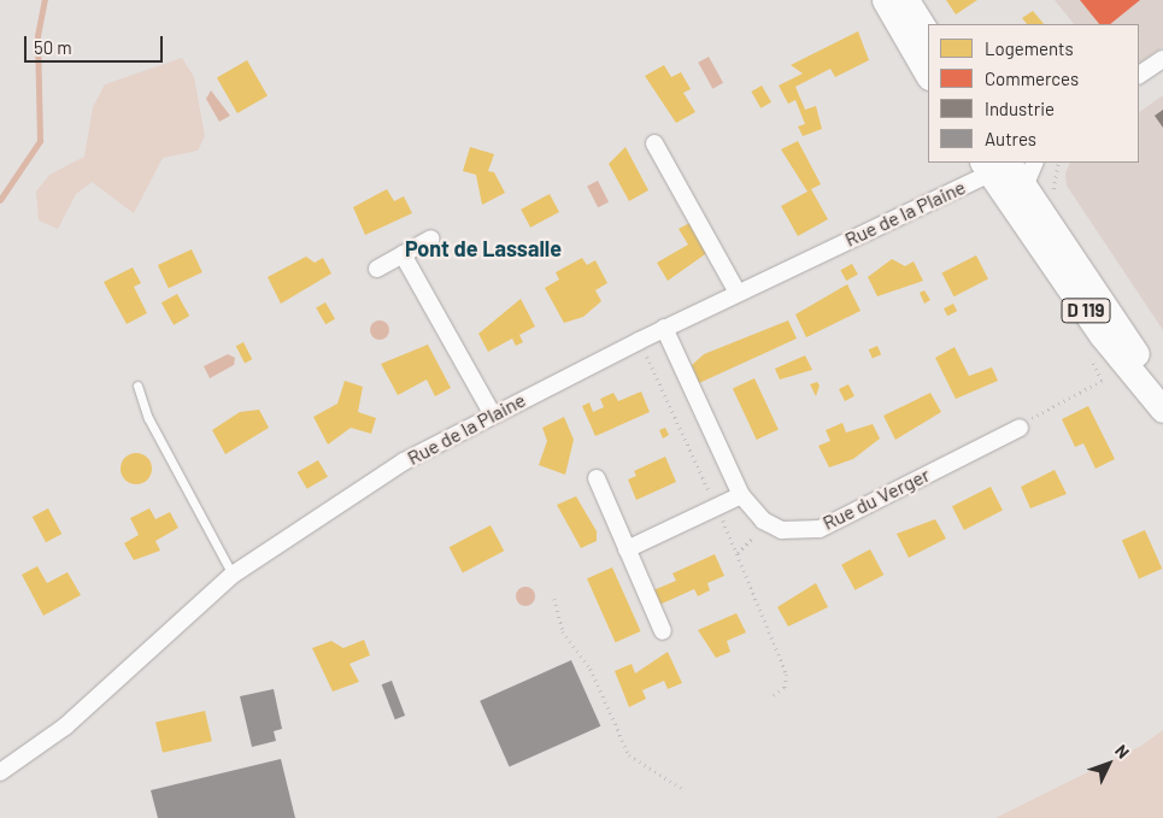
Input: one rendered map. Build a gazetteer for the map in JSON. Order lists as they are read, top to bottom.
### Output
{
  "streets": {
    "main road": ["D 119"],
    "street": ["Rue de la Plaine", "Rue du Verger"]
  },
  "crossings": [
    ["Rue de la Plaine", "D 119"]
  ],
  "districts": ["Pont de Lassalle"],
  "legend": [
    "Logements",
    "Commerces",
    "Industrie",
    "Autres"
  ],
  "scale_bar": "50 m",
  "north": "top right"
}
